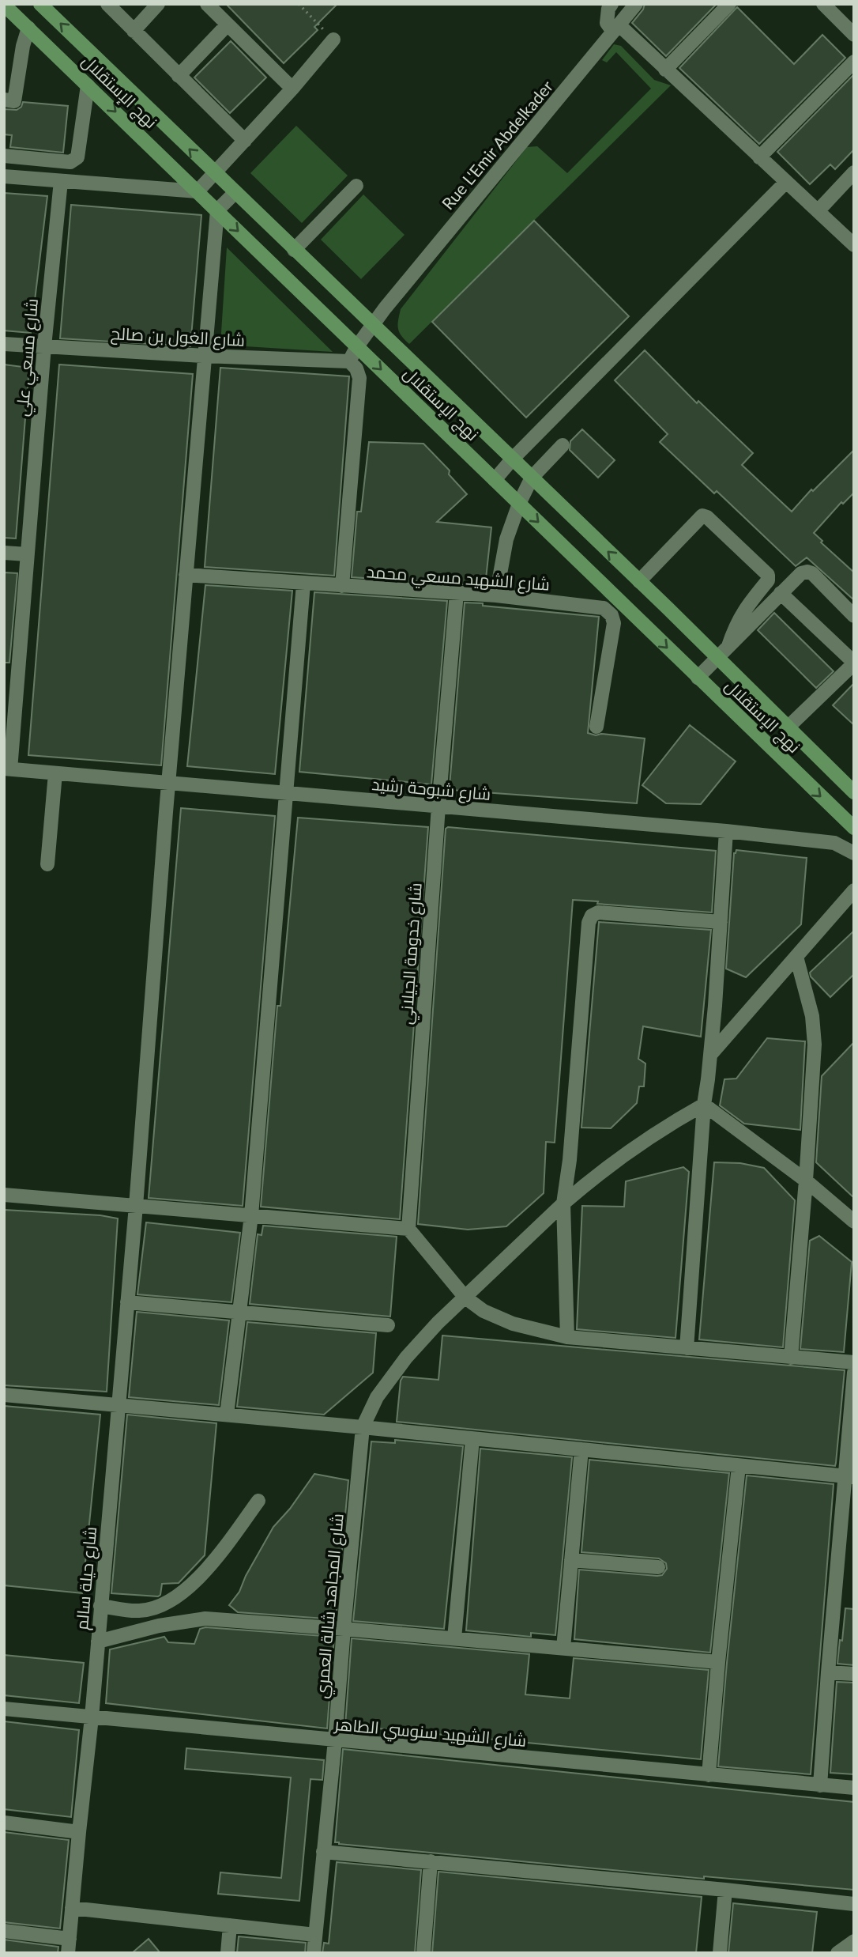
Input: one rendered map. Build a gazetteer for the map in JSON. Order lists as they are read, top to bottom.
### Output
{
  "streets": {
    "main road": ["نهج الإستقلال"],
    "street": [
      "Rue L'Emir Abdelkader",
      "شارع الغول بن صالح",
      "شارع مسعي علي",
      "شارع الشهيد مسعي محمد",
      "شارع شبوحة رشيد",
      "شارع خدومة الجيلاني",
      "شارع حيلة سالم",
      "شارع المجاهد شالة العمري",
      "شارع الشهيد سنوسي الطاهر"
    ]
  },
  "crossings": [
    ["نهج الإستقلال", "Rue L'Emir Abdelkader"],
    ["نهج الإستقلال", "شارع حيلة سالم"],
    ["Rue L'Emir Abdelkader", "شارع الغول بن صالح"],
    ["شارع الغول بن صالح", "شارع مسعي علي"],
    ["شارع الغول بن صالح", "شارع حيلة سالم"],
    ["شارع مسعي علي", "شارع شبوحة رشيد"],
    ["شارع الشهيد مسعي محمد", "شارع خدومة الجيلاني"],
    ["شارع الشهيد مسعي محمد", "شارع حيلة سالم"],
    ["شارع شبوحة رشيد", "شارع خدومة الجيلاني"],
    ["شارع شبوحة رشيد", "شارع حيلة سالم"],
    ["شارع حيلة سالم", "شارع الشهيد سنوسي الطاهر"],
    ["شارع المجاهد شالة العمري", "شارع الشهيد سنوسي الطاهر"]
  ]
}
